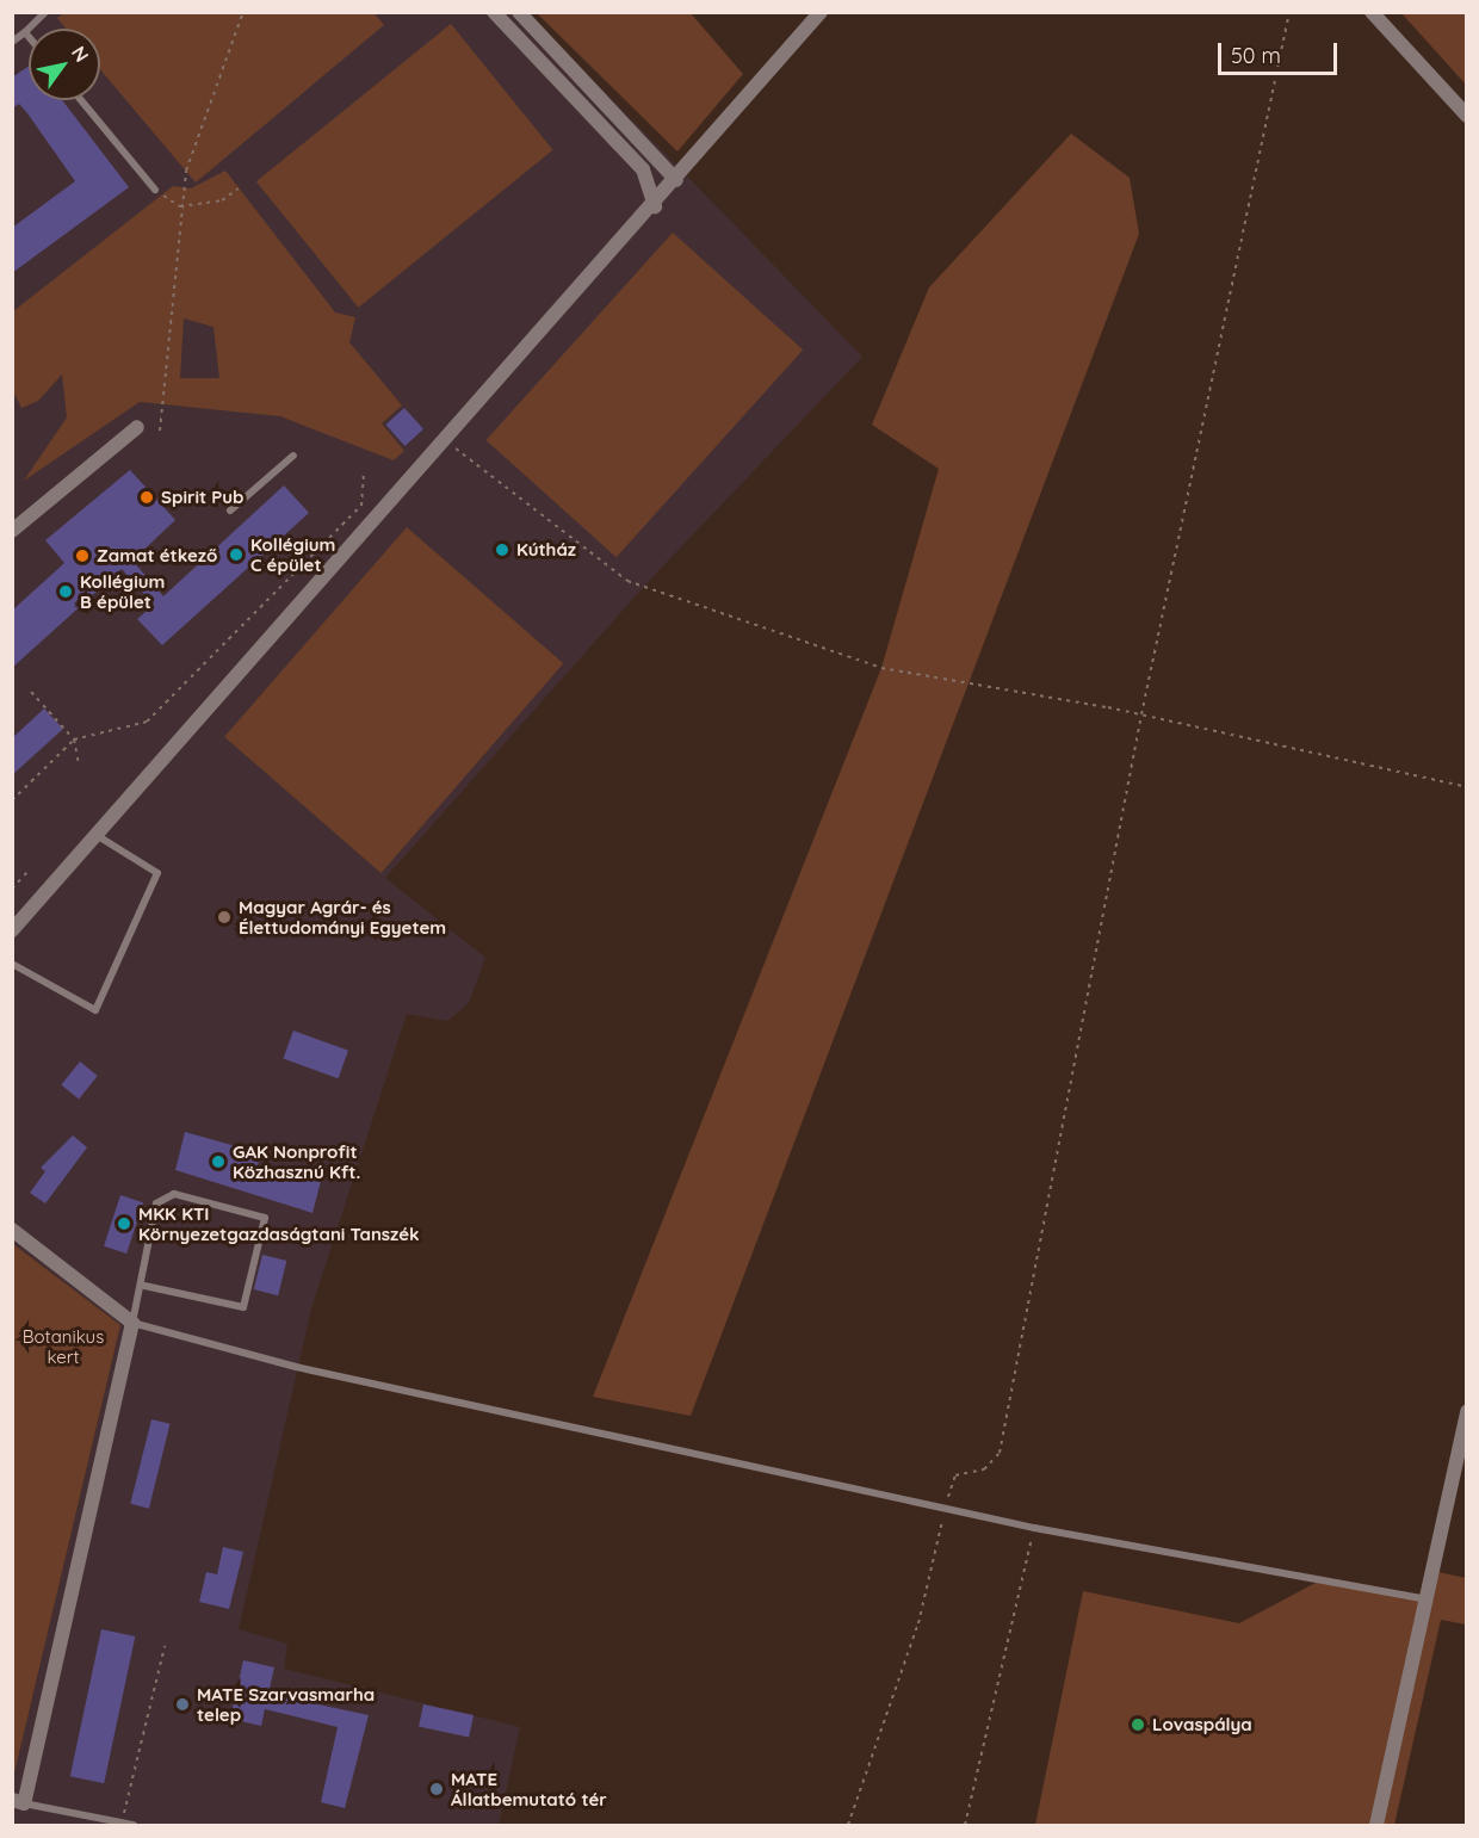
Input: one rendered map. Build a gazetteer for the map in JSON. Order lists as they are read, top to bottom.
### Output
{
  "parks": ["Botanikus kert"],
  "places": [
    "Spirit Pub",
    "Kútház",
    "Kollégium C épület",
    "Zamat étkező",
    "Kollégium B épület",
    "Magyar Agrár- és Élettudományi Egyetem",
    "GAK Nonprofit Közhasznú Kft.",
    "MKK KTI Környezetgazdaságtani Tanszék",
    "MATE Szarvasmarha telep",
    "Lovaspálya",
    "MATE Állatbemutató tér"
  ],
  "scale_bar": "50 m",
  "north": "top right"
}
